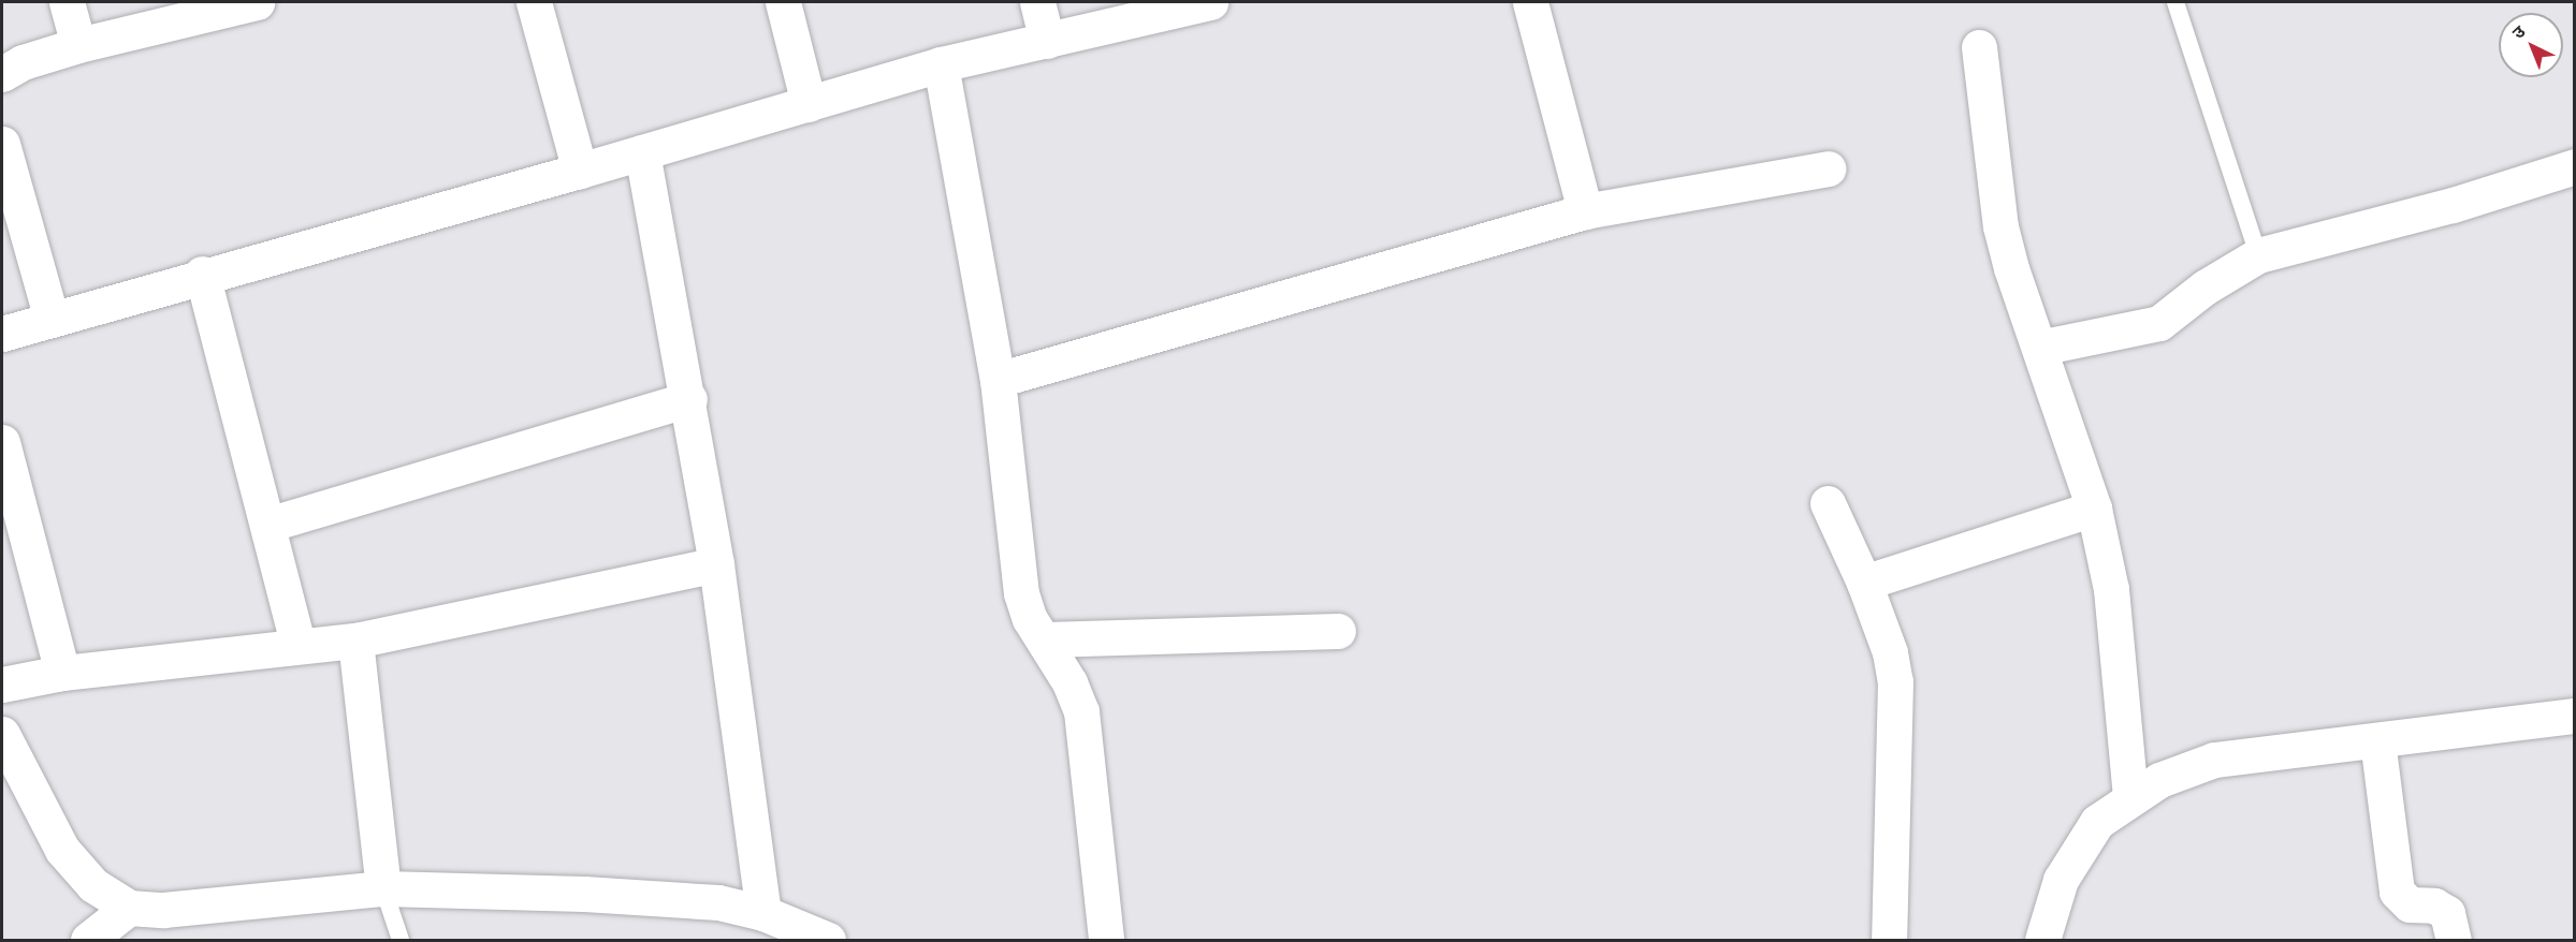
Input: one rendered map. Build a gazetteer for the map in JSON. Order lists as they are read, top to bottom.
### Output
{
  "north": "top left"
}
